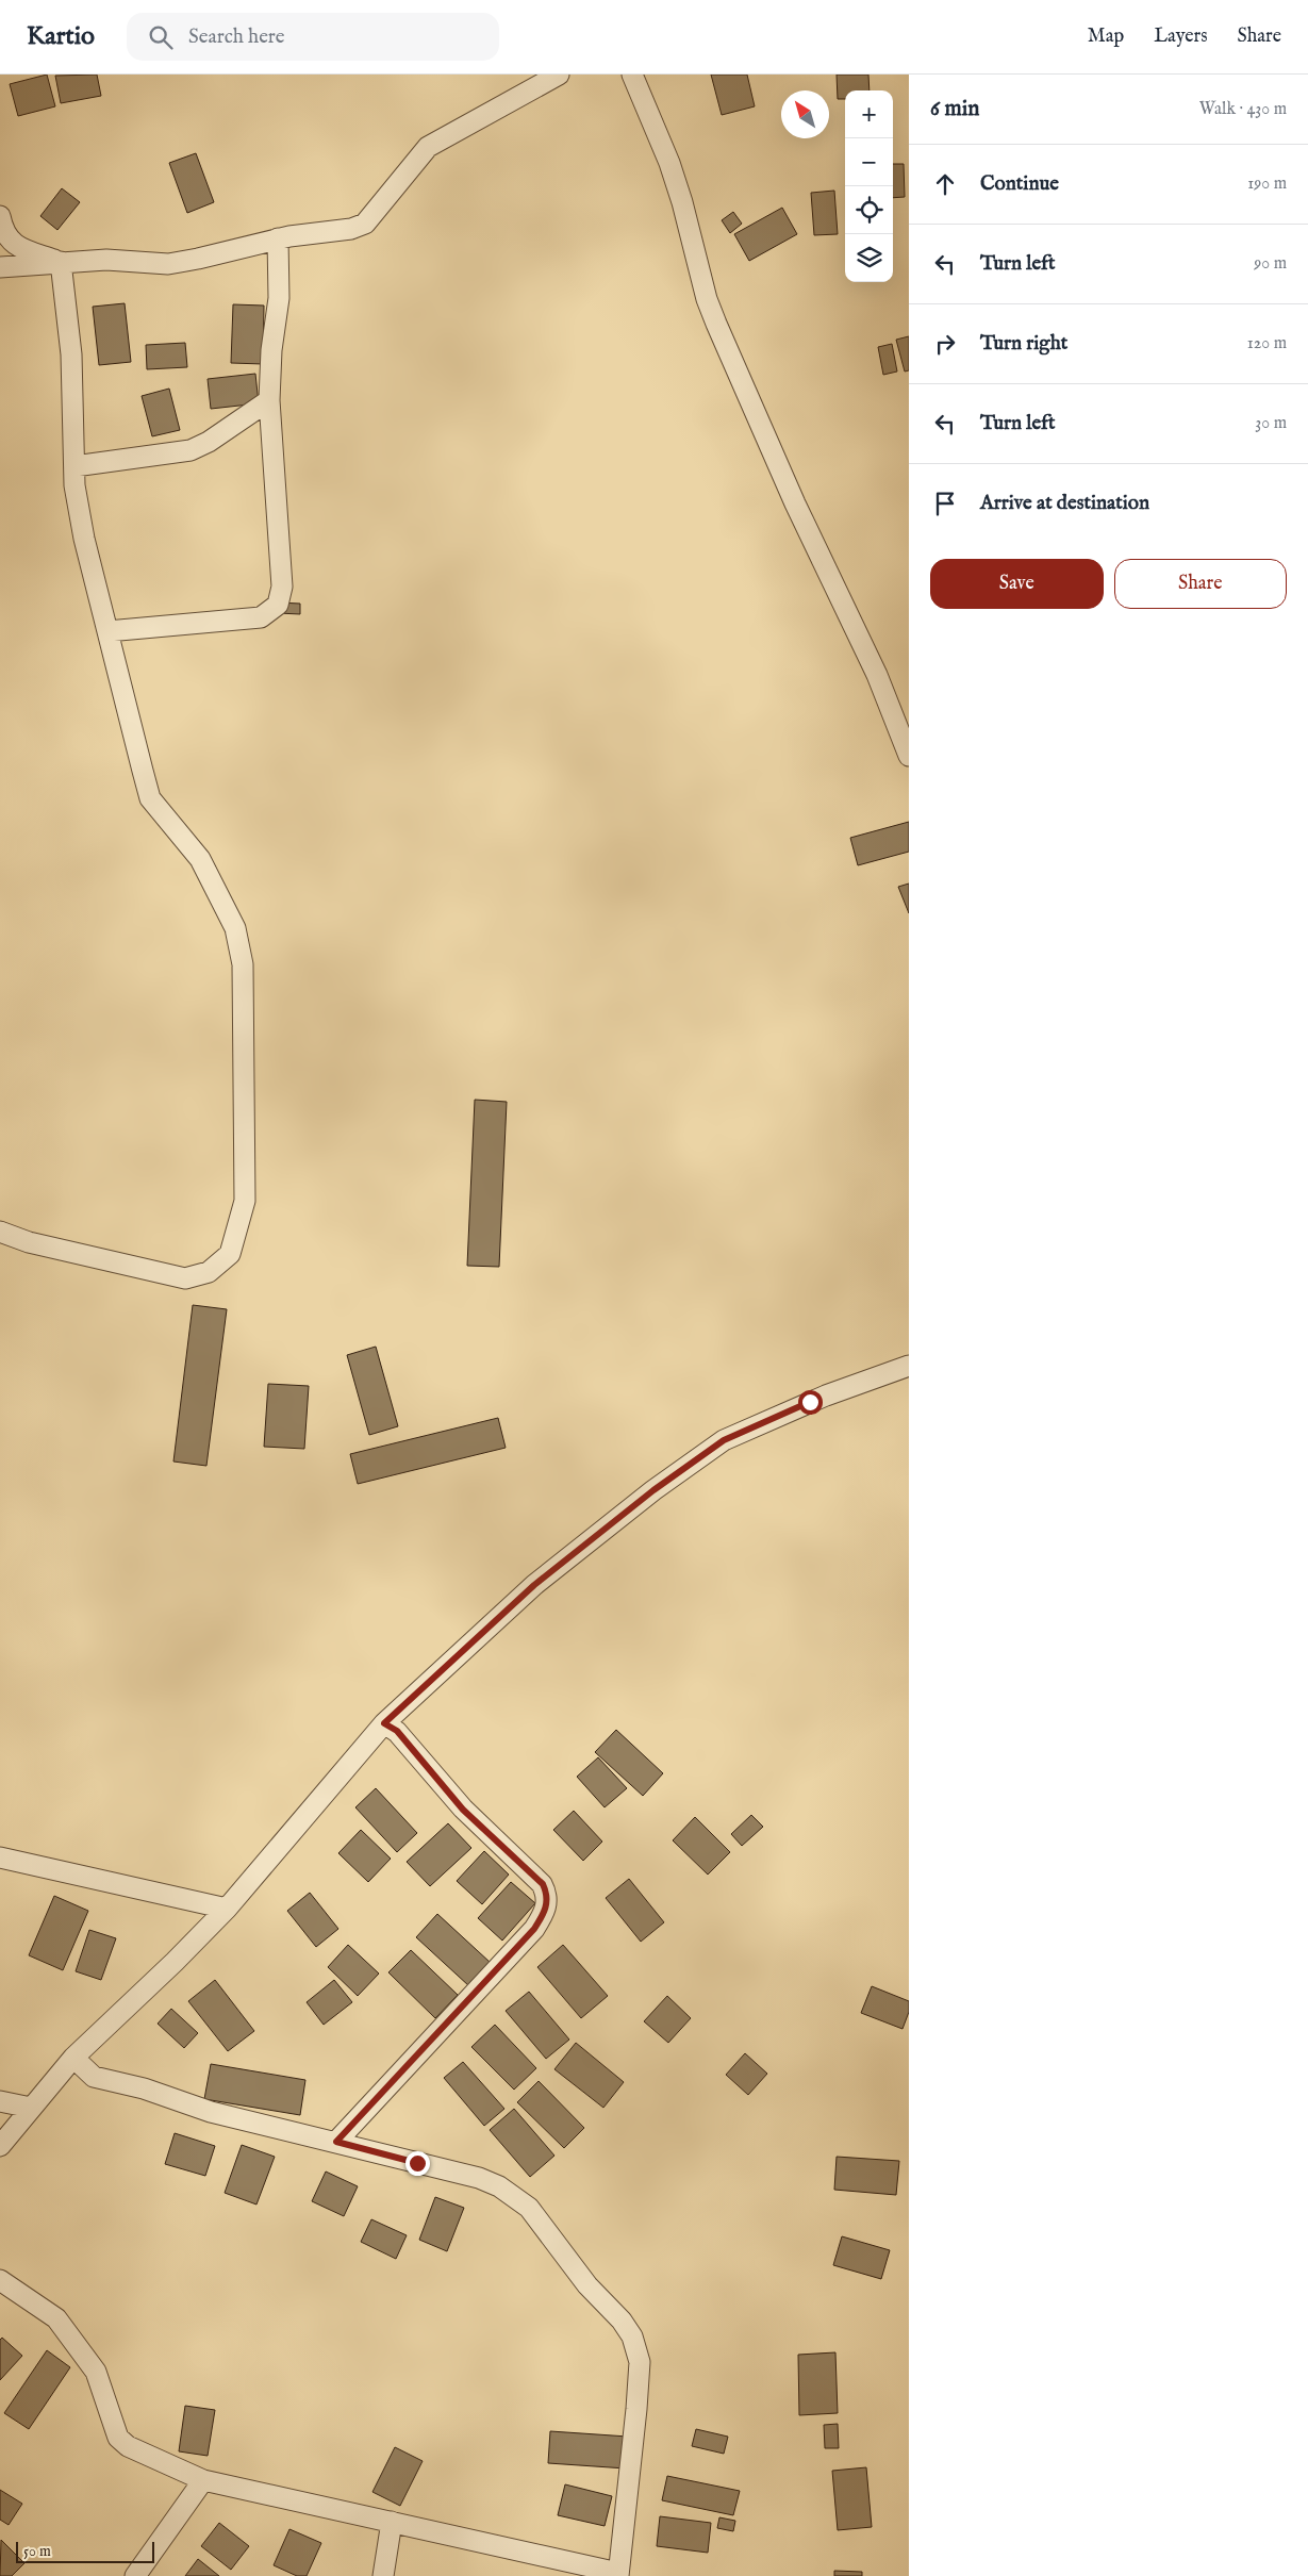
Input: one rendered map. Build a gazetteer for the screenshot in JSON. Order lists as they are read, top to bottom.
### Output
{
  "scale_bar": "50 m",
  "north": "top left",
  "page": {
    "header": "Kartio",
    "search": "Search here",
    "nav": ["Map", "Layers", "Share"],
    "heading": ["6 min", "Walk · 430 m"],
    "map_buttons": ["+", "−"],
    "list": [
      ["Continue", "190 m"],
      ["Turn left", "90 m"],
      ["Turn right", "120 m"],
      ["Turn left", "30 m"],
      "Arrive at destination"
    ],
    "buttons": ["Save", "Share"],
    "scale": "50 m"
  }
}
